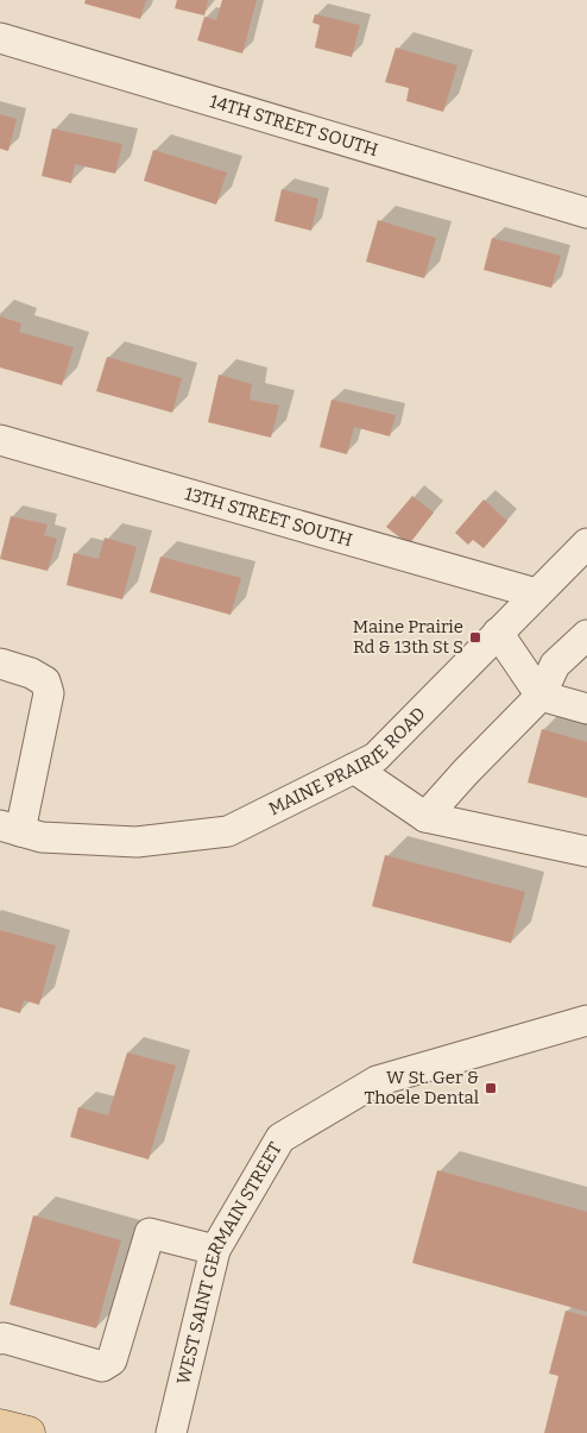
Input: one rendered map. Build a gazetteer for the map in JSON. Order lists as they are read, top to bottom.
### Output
{
  "streets": {
    "street": [
      "14TH STREET SOUTH",
      "13TH STREET SOUTH",
      "MAINE PRAIRIE ROAD",
      "WEST SAINT GERMAIN STREET"
    ]
  },
  "crossings": [
    ["13TH STREET SOUTH", "MAINE PRAIRIE ROAD"]
  ],
  "places": {
    "transit": ["Maine Prairie Rd & 13th St S", "W St. Ger & Thoele Dental"]
  }
}
